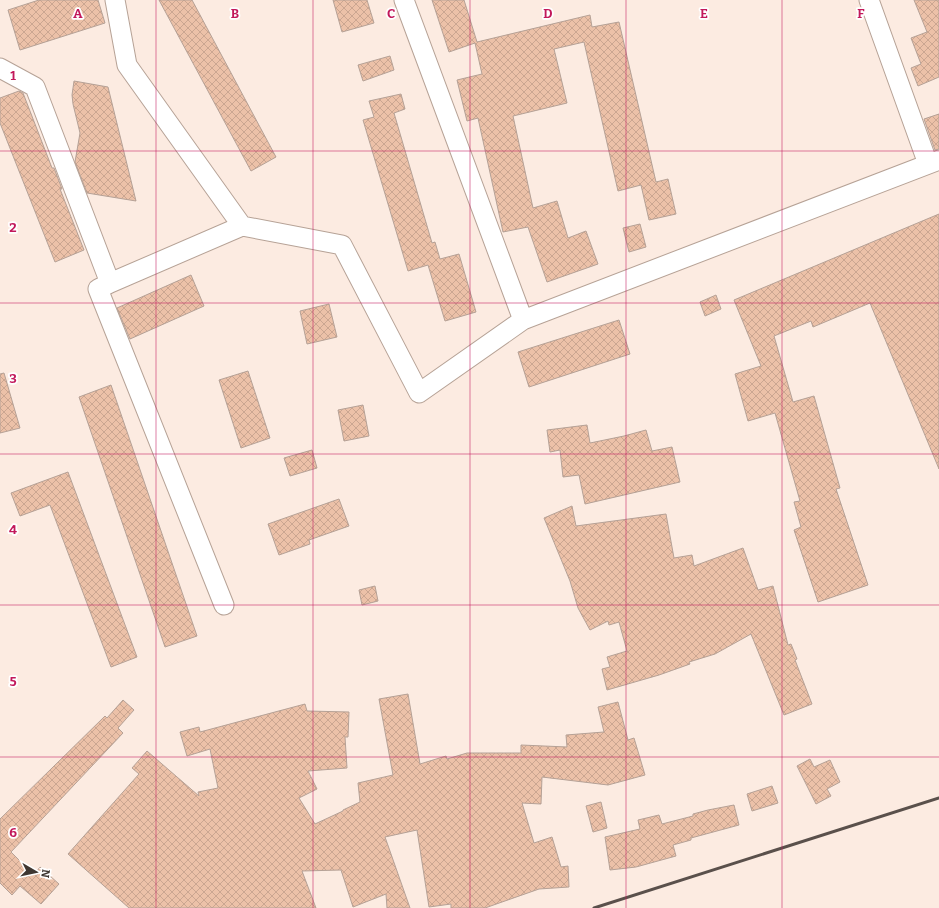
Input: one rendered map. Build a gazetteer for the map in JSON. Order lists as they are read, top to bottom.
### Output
{
  "north": "right",
  "grid": {
    "columns": [
      "A",
      "B",
      "C",
      "D",
      "E",
      "F"
    ],
    "rows": [
      "1",
      "2",
      "3",
      "4",
      "5",
      "6"
    ]
  }
}
